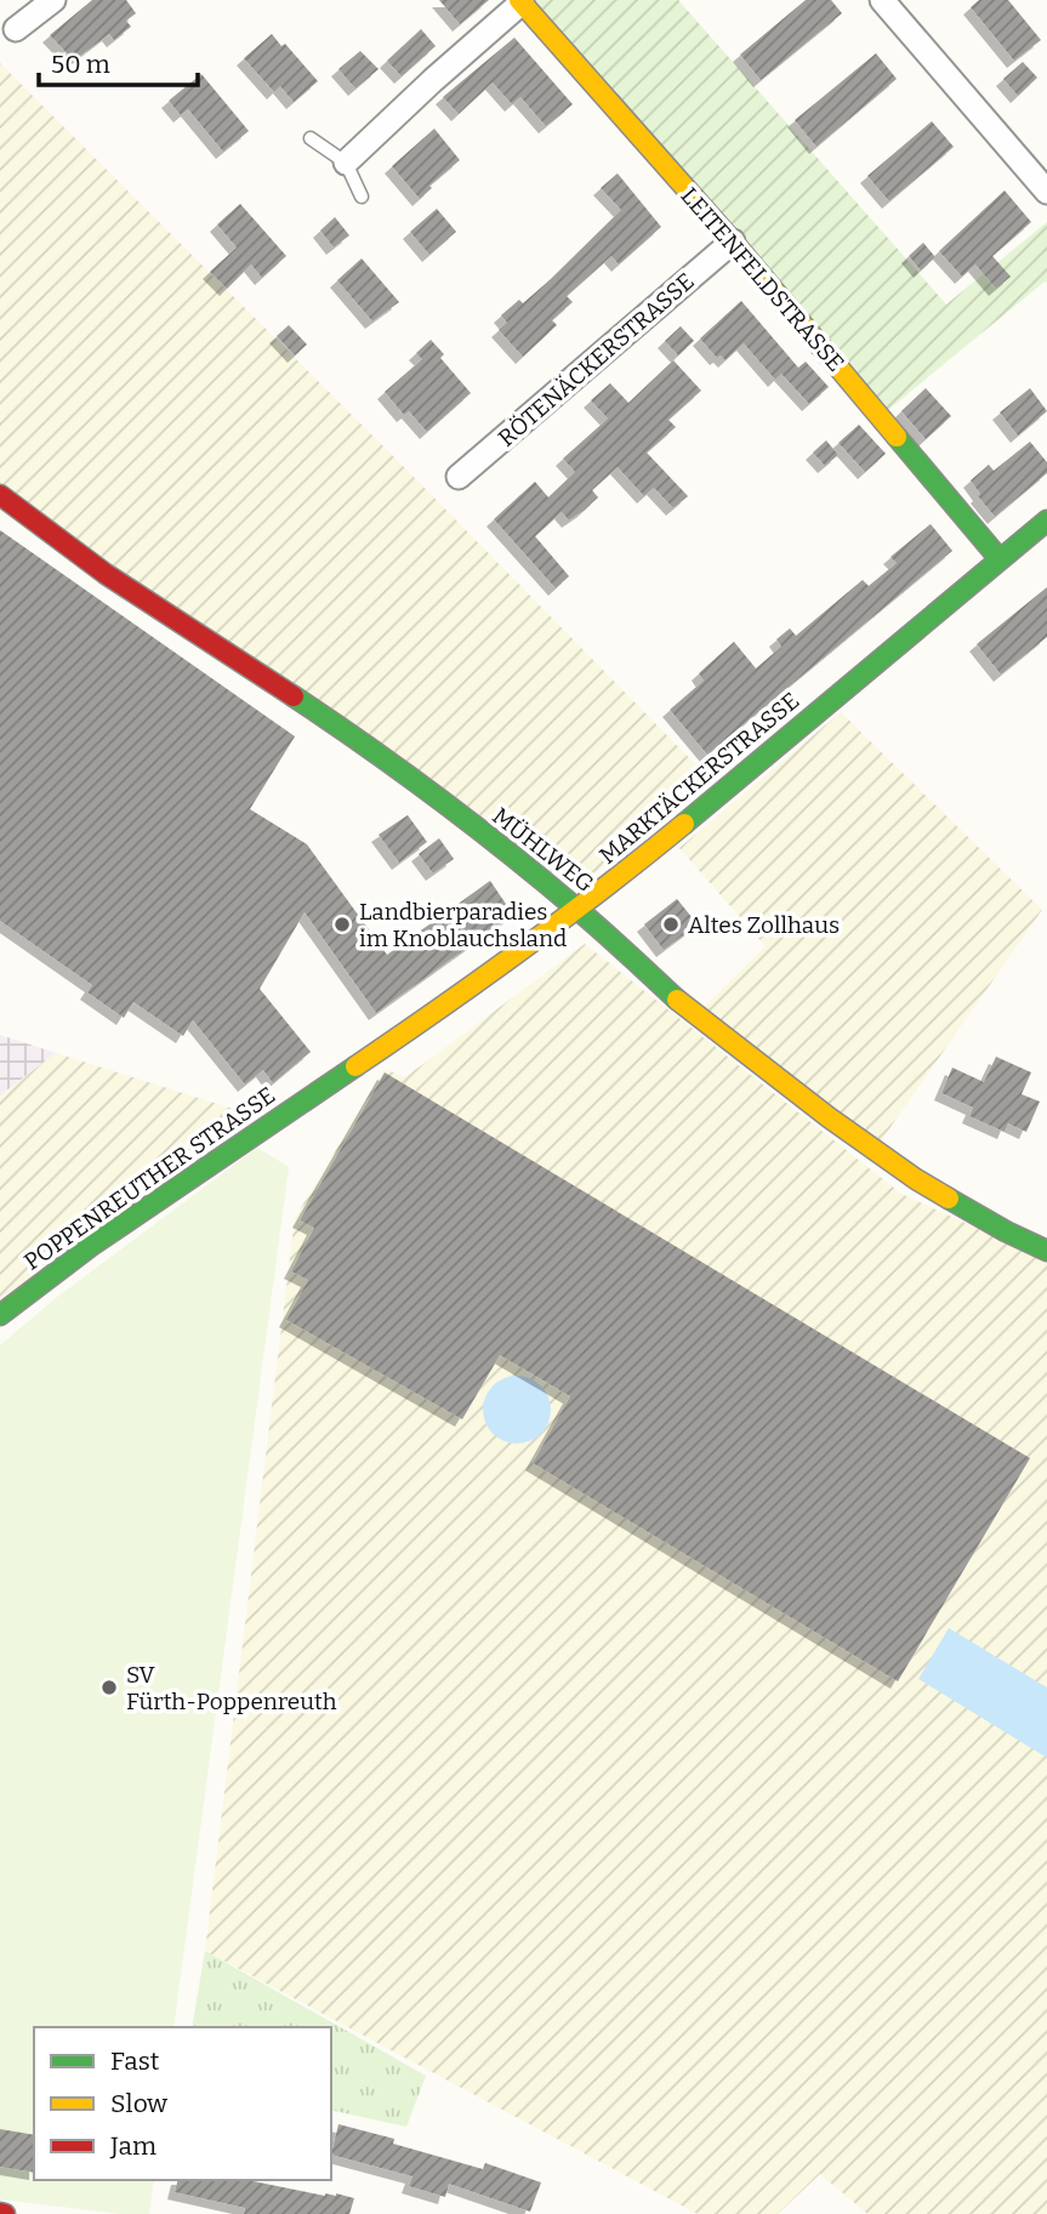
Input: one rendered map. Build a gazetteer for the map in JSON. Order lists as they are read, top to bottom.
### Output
{
  "streets": {
    "street": [
      "LEITENFELDSTRASSE",
      "RÖTENÄCKERSTRASSE",
      "MARKTÄCKERSTRASSE",
      "MÜHLWEG",
      "POPPENREUTHER STRASSE"
    ]
  },
  "crossings": [
    ["LEITENFELDSTRASSE", "RÖTENÄCKERSTRASSE"],
    ["LEITENFELDSTRASSE", "MARKTÄCKERSTRASSE"],
    ["MARKTÄCKERSTRASSE", "MÜHLWEG"],
    ["MARKTÄCKERSTRASSE", "POPPENREUTHER STRASSE"]
  ],
  "places": ["Landbierparadies im Knoblauchsland", "Altes Zollhaus", "SV Fürth-Poppenreuth"],
  "legend": ["Fast", "Slow", "Jam"],
  "scale_bar": "50 m"
}
